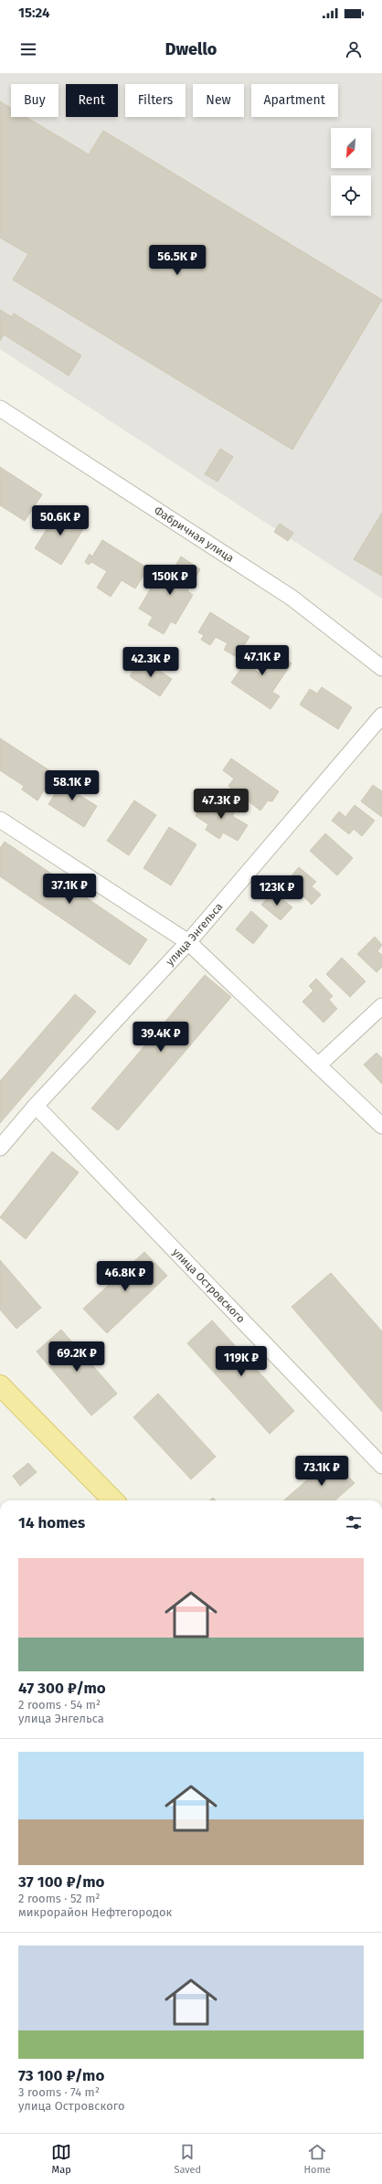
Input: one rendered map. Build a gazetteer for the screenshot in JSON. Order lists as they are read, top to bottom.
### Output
{
  "streets": {
    "street": ["Фабричная улица", "улица Энгельса", "улица Островского"]
  },
  "crossings": [
    ["улица Энгельса", "улица Островского"]
  ],
  "north": "bottom left",
  "page": {
    "status": "15:24",
    "header": "Dwello",
    "chip": [
      "Buy",
      "Rent",
      "Filters",
      "New",
      "Apartment"
    ],
    "price": [
      "56.5K ₽",
      "50.6K ₽",
      "150K ₽",
      "47.1K ₽",
      "42.3K ₽",
      "58.1K ₽",
      "47.3K ₽",
      "37.1K ₽",
      "123K ₽",
      "39.4K ₽",
      "46.8K ₽",
      "69.2K ₽",
      "119K ₽",
      "73.1K ₽"
    ],
    "heading": "14 homes",
    "list": [
      {
        "name": "47 300 ₽/mo",
        "note": "2 rooms · 54 m² · улица Энгельса"
      },
      {
        "name": "37 100 ₽/mo",
        "note": "2 rooms · 52 m² · микрорайон Нефтегородок"
      },
      {
        "name": "73 100 ₽/mo",
        "note": "3 rooms · 74 m² · улица Островского"
      }
    ],
    "tabs": ["Map", "Saved", "Home"]
  }
}
